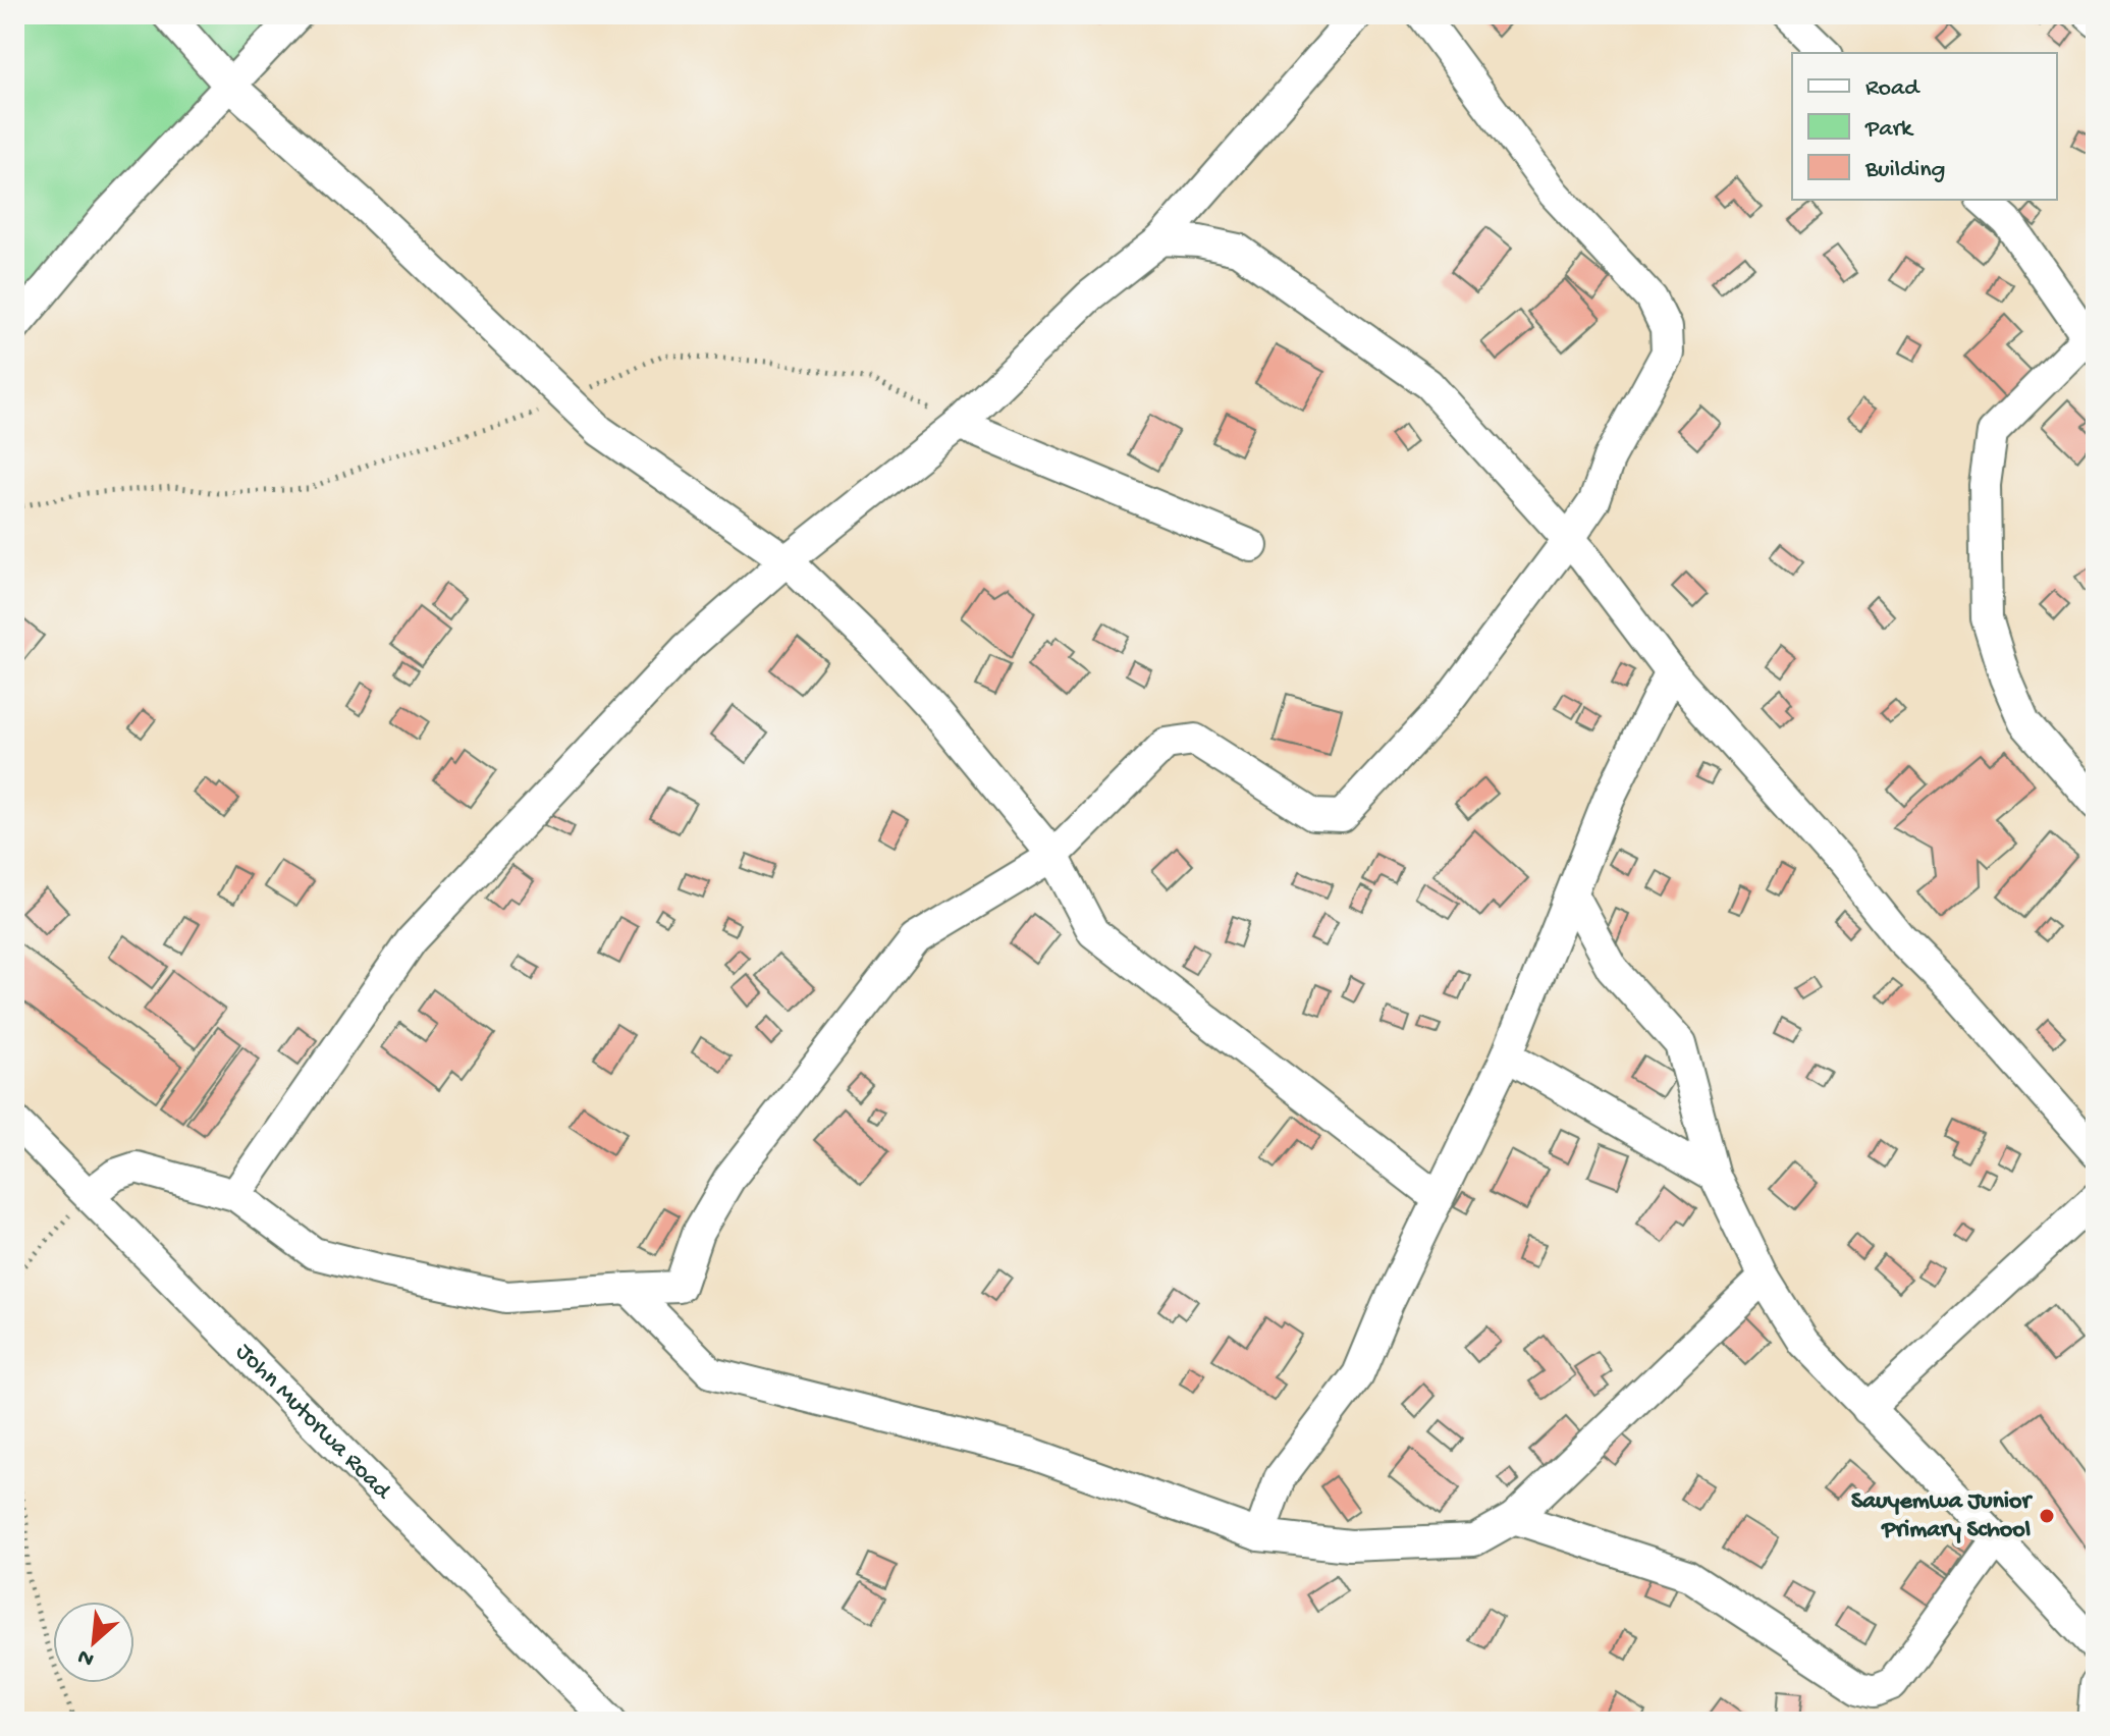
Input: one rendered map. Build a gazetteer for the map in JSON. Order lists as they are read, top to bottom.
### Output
{
  "streets": {
    "street": ["John Mutorwa Road"]
  },
  "places": ["Sauyemwa Junior Primary School"],
  "legend": ["Road", "Park", "Building"],
  "north": "bottom left"
}
